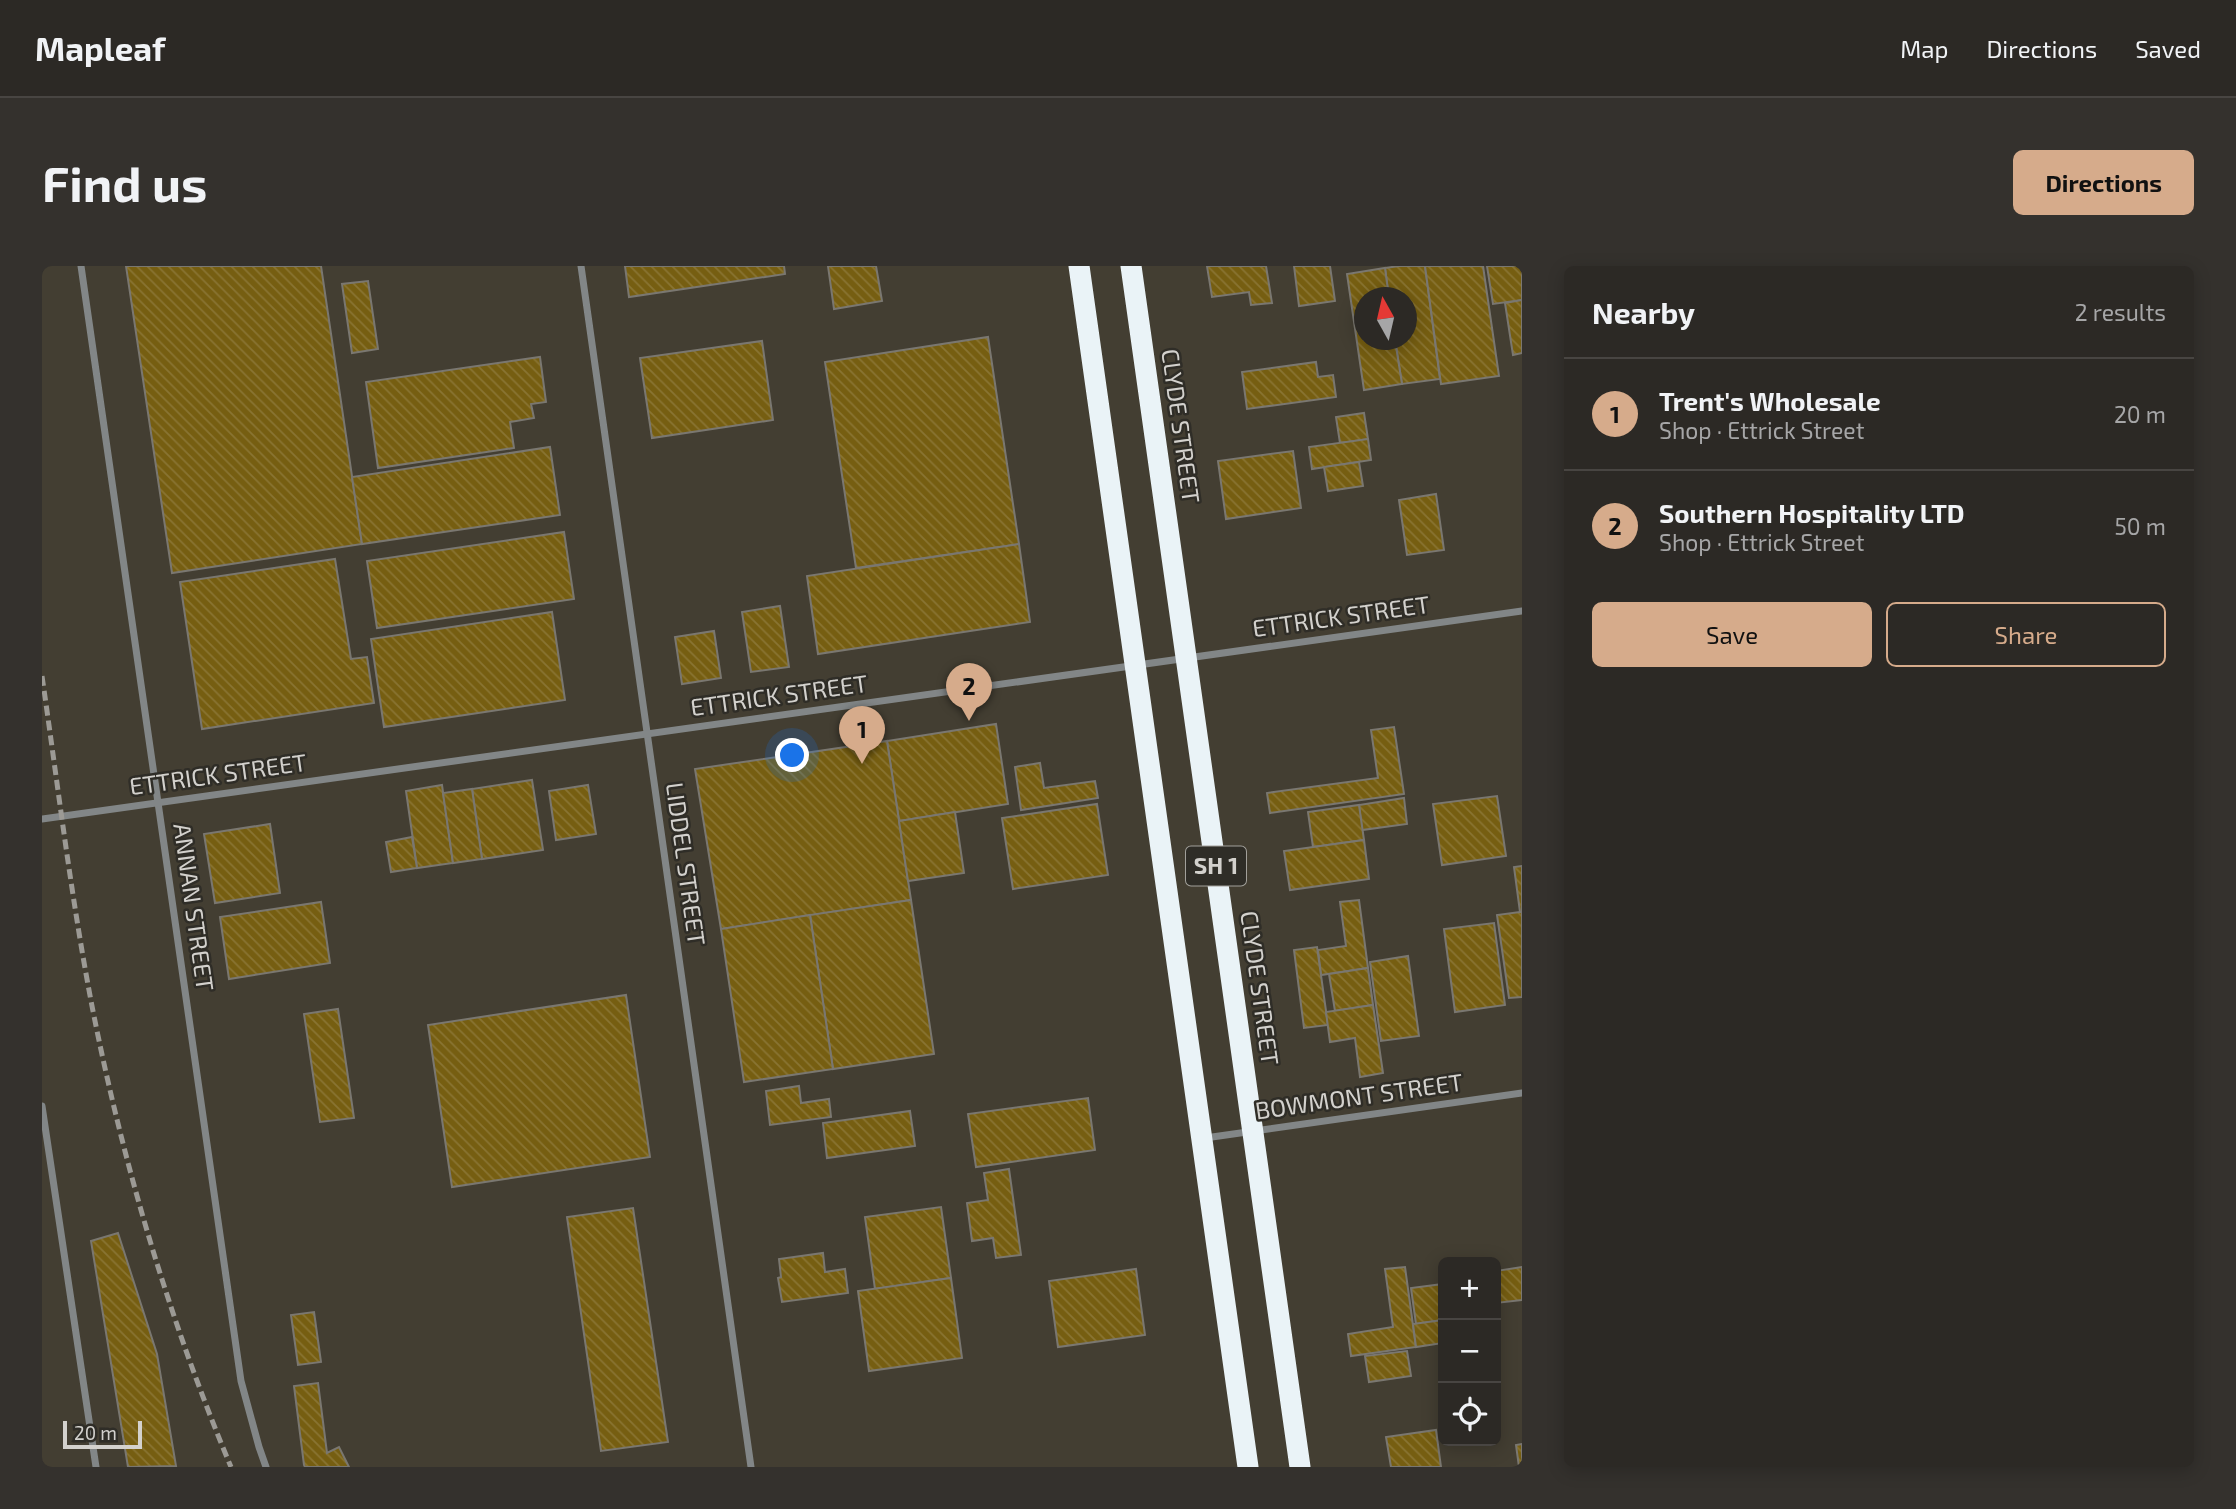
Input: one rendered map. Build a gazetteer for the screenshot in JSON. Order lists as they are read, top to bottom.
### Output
{
  "streets": {
    "highway": ["CLYDE STREET", "SH 1"],
    "street": [
      "ETTRICK STREET",
      "LIDDEL STREET",
      "ANNAN STREET",
      "BOWMONT STREET"
    ]
  },
  "crossings": [
    ["CLYDE STREET", "ETTRICK STREET"],
    ["CLYDE STREET", "BOWMONT STREET"],
    ["ETTRICK STREET", "LIDDEL STREET"],
    ["ETTRICK STREET", "SH 1"],
    ["ETTRICK STREET", "ANNAN STREET"],
    ["SH 1", "BOWMONT STREET"]
  ],
  "scale_bar": "20 m",
  "north": "top",
  "page": {
    "header": "Mapleaf",
    "nav": ["Map", "Directions", "Saved"],
    "buttons": [
      "Directions",
      ["Save", "Share"]
    ],
    "title": "Find us",
    "heading": ["Nearby", "2 results"],
    "list": [
      {
        "mark": "1",
        "name": "Trent's Wholesale",
        "note": "Shop · Ettrick Street",
        "value": "20 m"
      },
      {
        "mark": "2",
        "name": "Southern Hospitality LTD",
        "note": "Shop · Ettrick Street",
        "value": "50 m"
      }
    ],
    "pins": ["2", "1"],
    "map_buttons": ["+", "−"],
    "scale": "20 m"
  }
}
